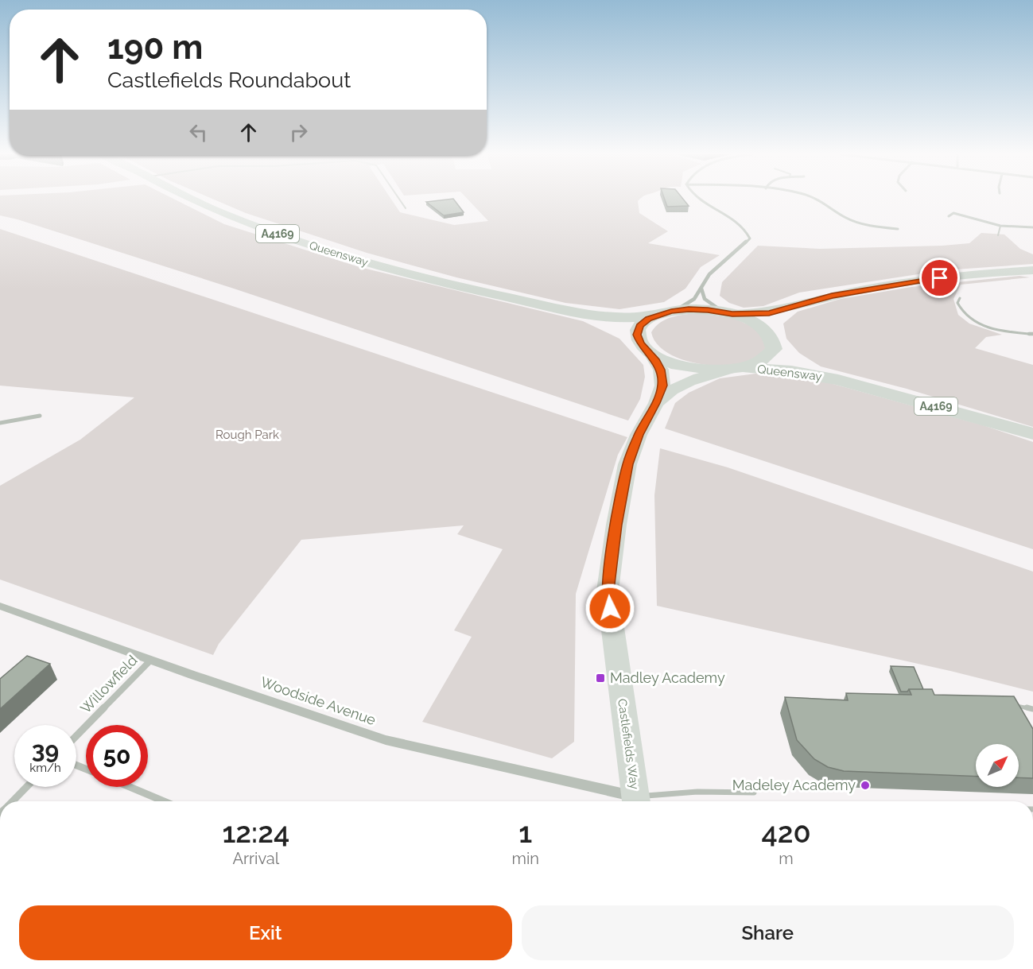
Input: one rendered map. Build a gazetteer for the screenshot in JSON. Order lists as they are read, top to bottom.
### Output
{
  "streets": {
    "main road": ["A4169", "Queensway", "Castlefields Way"],
    "street": ["Willowfield", "Woodside Avenue"]
  },
  "crossings": [
    ["Queensway", "Castlefields Way"],
    ["Willowfield", "Woodside Avenue"]
  ],
  "parks": ["Rough Park"],
  "places": {
    "transit": ["Madley Academy"],
    "other": ["Madeley Academy"]
  },
  "north": "top right",
  "page": {
    "turn": ["190 m", "Castlefields Roundabout"],
    "speed": "39 km/h",
    "limit": "50",
    "eta": [
      "12:24",
      "Arrival",
      "1",
      "min",
      "420",
      "m"
    ],
    "buttons": ["Exit", "Share"]
  }
}
